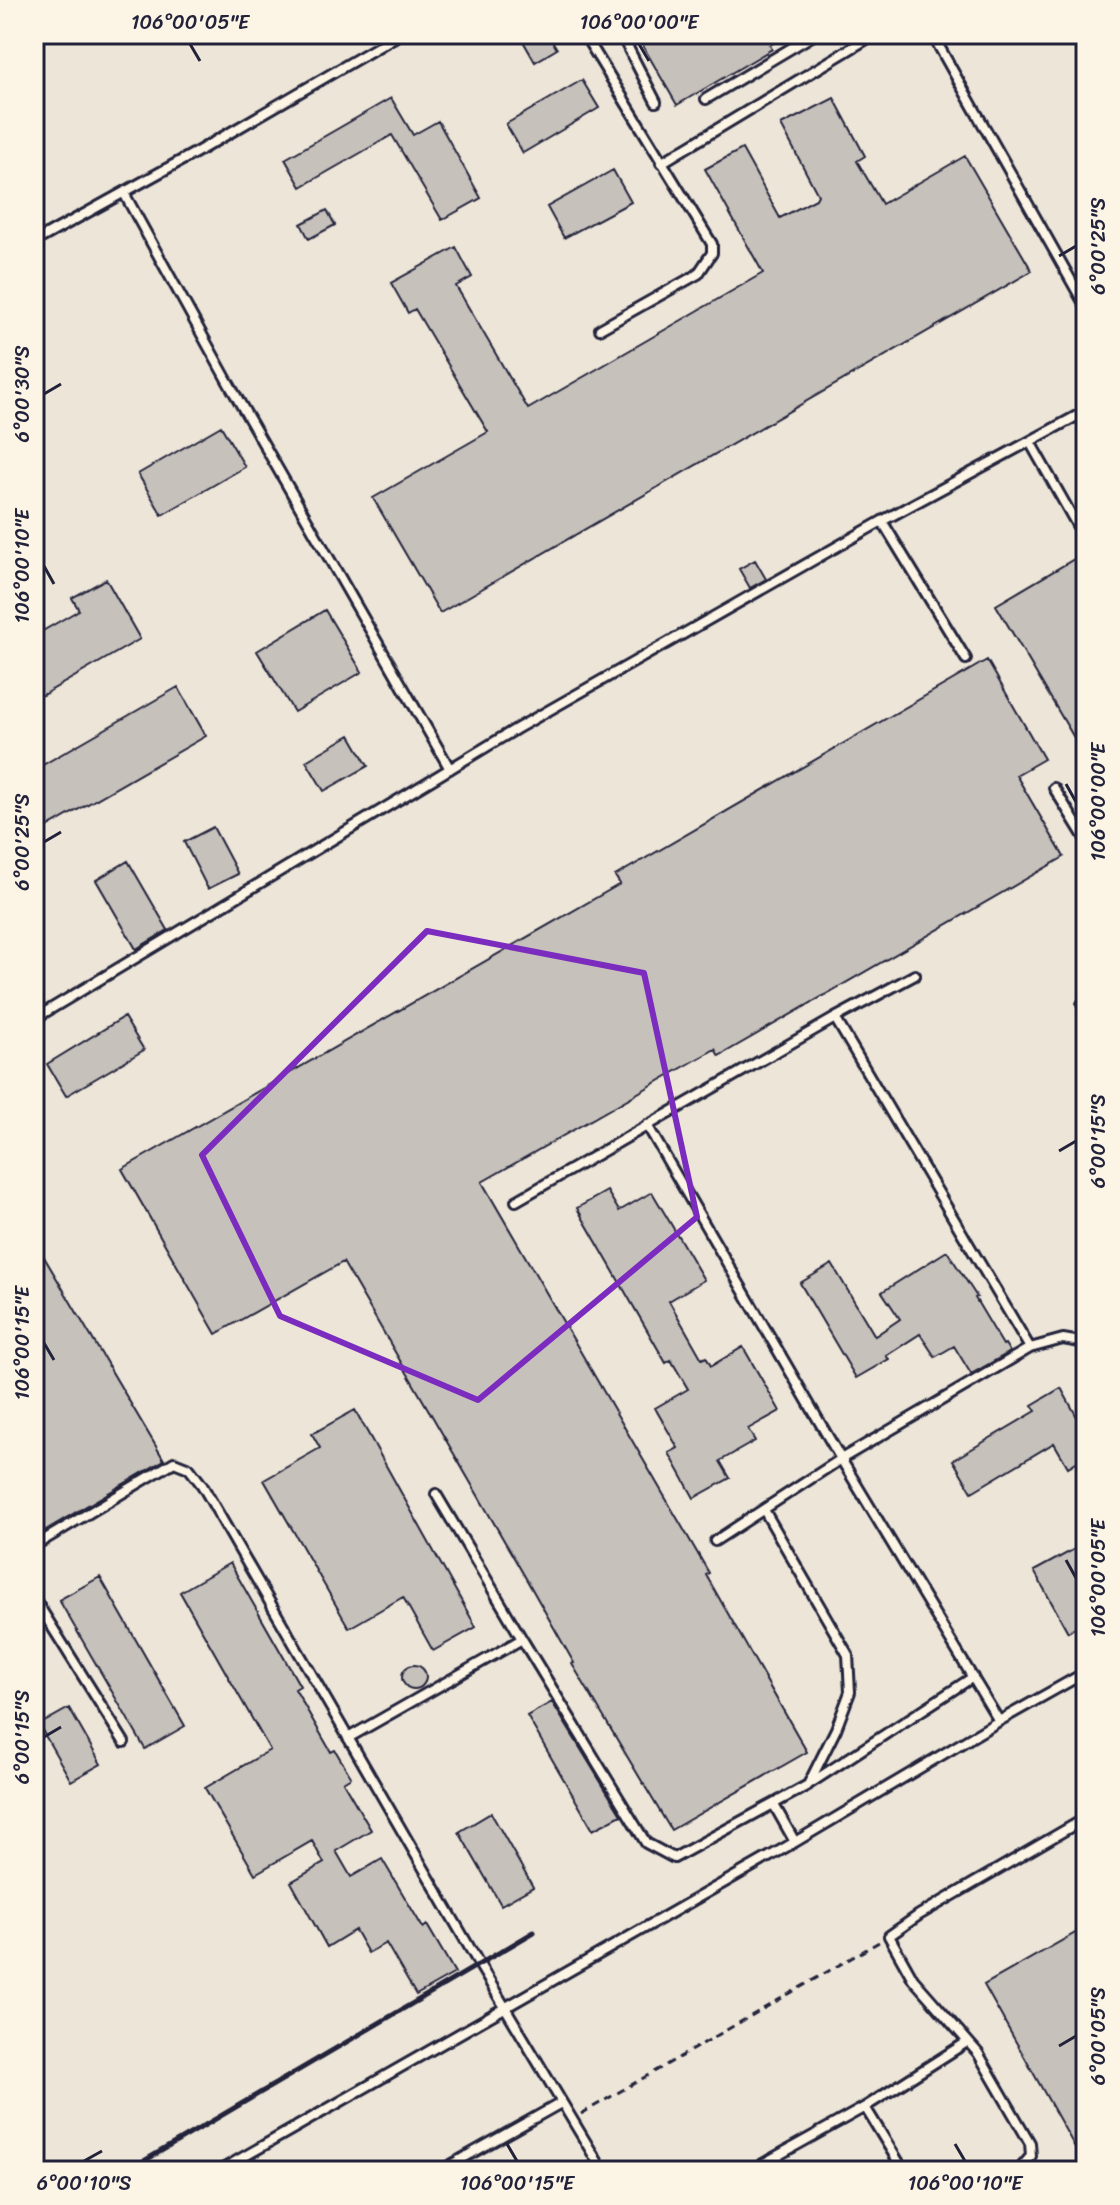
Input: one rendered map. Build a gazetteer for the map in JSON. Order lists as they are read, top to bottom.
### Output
{
  "coordinates": [
    "106°00'05\"E",
    "106°00'00\"E",
    "6°00'25\"S",
    "6°00'30\"S",
    "106°00'10\"E",
    "6°00'15\"S",
    "106°00'15\"E",
    "6°00'05\"S",
    "6°00'10\"S"
  ]
}
